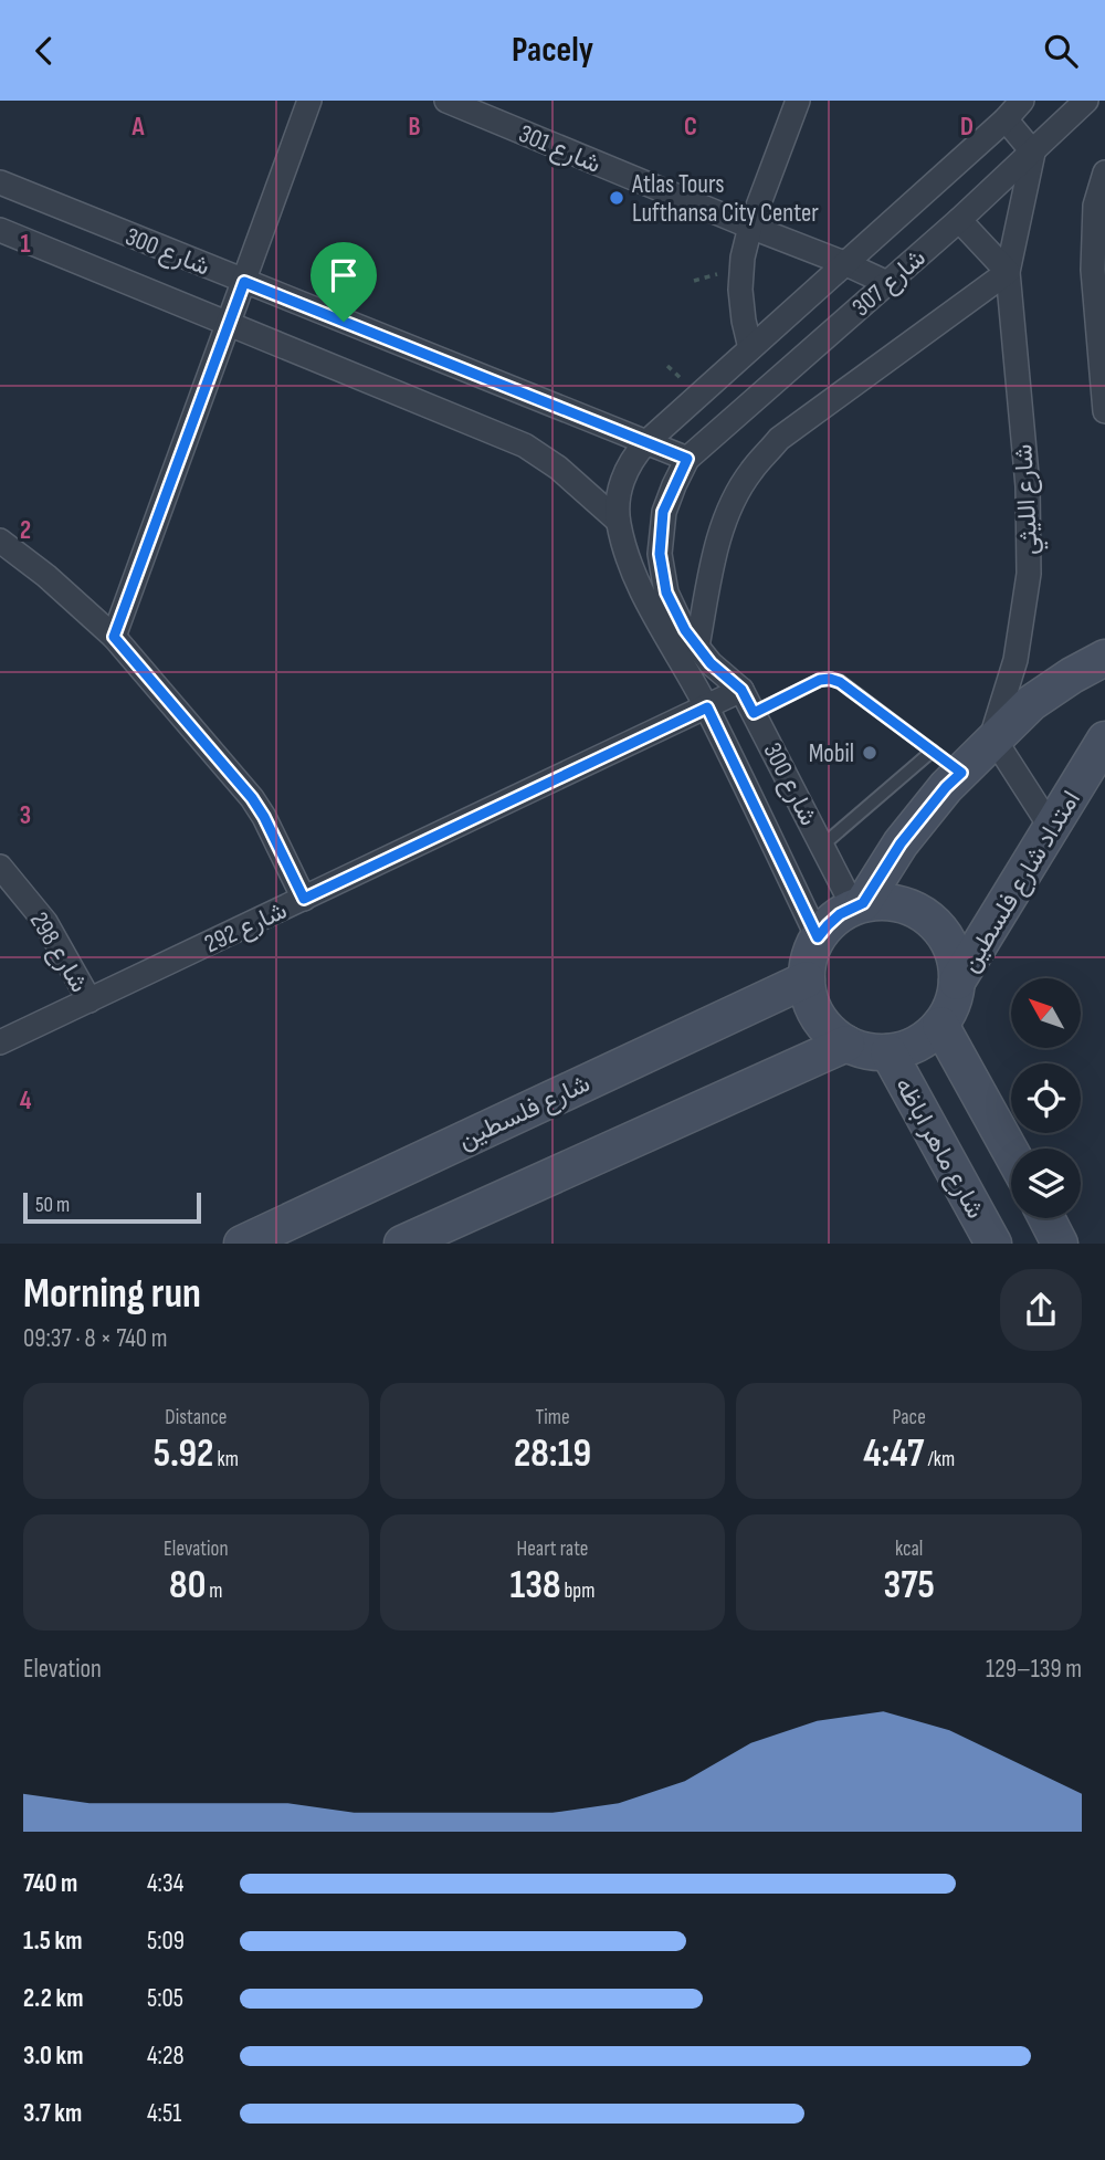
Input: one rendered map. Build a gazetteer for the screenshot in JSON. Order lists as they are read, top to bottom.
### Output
{
  "streets": {
    "street": [
      "شارع 301",
      "شارع 300",
      "شارع 307",
      "شارع الليثي",
      "امتداد شارع فلسطين",
      "شارع 292",
      "شارع 298",
      "شارع فلسطين",
      "شارع ماهر اباظه"
    ]
  },
  "crossings": [
    ["شارع 301", "شارع 307"],
    ["شارع 300", "شارع 307"],
    ["شارع 300", "امتداد شارع فلسطين"],
    ["شارع 300", "شارع 292"],
    ["شارع 300", "شارع فلسطين"],
    ["شارع 300", "شارع ماهر اباظه"],
    ["شارع 307", "شارع الليثي"],
    ["امتداد شارع فلسطين", "شارع فلسطين"],
    ["امتداد شارع فلسطين", "شارع ماهر اباظه"],
    ["شارع 292", "شارع 298"],
    ["شارع فلسطين", "شارع ماهر اباظه"]
  ],
  "places": ["Atlas Tours Lufthansa City Center", "Mobil"],
  "scale_bar": "50 m",
  "north": "top left",
  "page": {
    "header": "Pacely",
    "scale": "50 m",
    "heading": ["Morning run", "09:37 · 8 × 740 m"],
    "stats": [
      ["Distance", "5.92 km"],
      ["Time", "28:19"],
      ["Pace", "4:47 /km"],
      ["Elevation", "80 m"],
      ["Heart rate", "138 bpm"],
      ["kcal", "375"]
    ],
    "chart": ["Elevation", "129–139 m"],
    "list": [
      {
        "name": "740 m",
        "note": "4:34"
      },
      {
        "name": "1.5 km",
        "note": "5:09"
      },
      {
        "name": "2.2 km",
        "note": "5:05"
      },
      {
        "name": "3.0 km",
        "note": "4:28"
      },
      {
        "name": "3.7 km",
        "note": "4:51"
      }
    ]
  },
  "grid": {
    "columns": [
      "A",
      "B",
      "C",
      "D"
    ],
    "rows": [
      "1",
      "2",
      "3",
      "4"
    ]
  }
}
